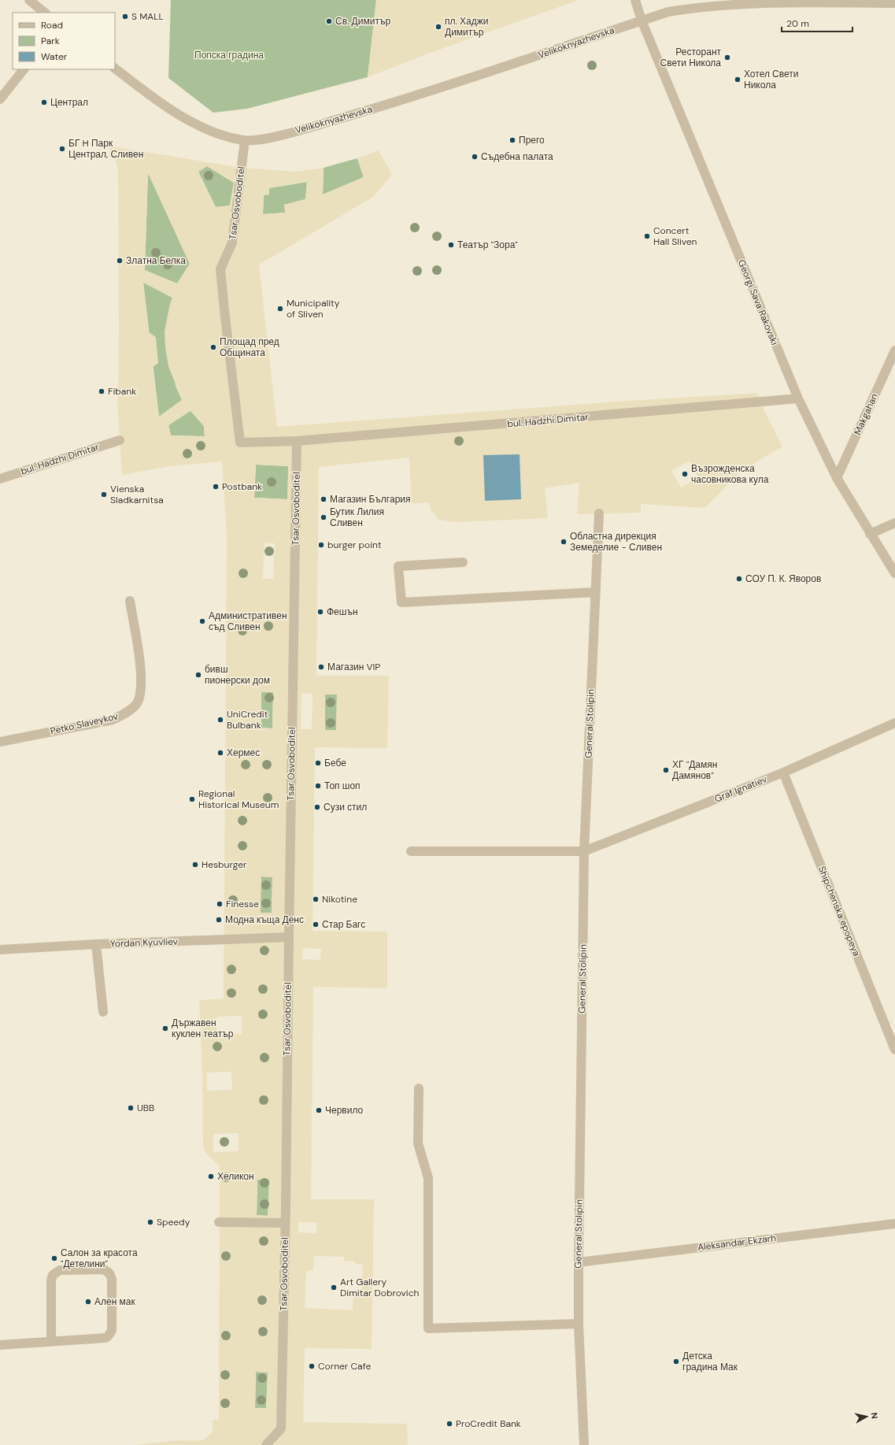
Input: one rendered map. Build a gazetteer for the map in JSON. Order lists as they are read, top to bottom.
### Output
{
  "streets": {
    "street": [
      "Velikoknyazhevska",
      "Tsar Osvoboditel",
      "Georgi Sava Rakovski",
      "Makgahan",
      "bul. Hadzhi Dimitar",
      "Petko Slaveykov",
      "General Stolipin",
      "Graf Ignatiev",
      "Shipchenska epopeya",
      "Yordan Kyuvliev",
      "Aleksandar Ekzarh"
    ]
  },
  "crossings": [
    ["Velikoknyazhevska", "Tsar Osvoboditel"],
    ["Velikoknyazhevska", "Georgi Sava Rakovski"],
    ["Tsar Osvoboditel", "bul. Hadzhi Dimitar"],
    ["Tsar Osvoboditel", "Yordan Kyuvliev"],
    ["Georgi Sava Rakovski", "Makgahan"],
    ["Georgi Sava Rakovski", "bul. Hadzhi Dimitar"],
    ["General Stolipin", "Graf Ignatiev"],
    ["General Stolipin", "Aleksandar Ekzarh"],
    ["Graf Ignatiev", "Shipchenska epopeya"]
  ],
  "parks": ["Попска градина"],
  "places": [
    "S MALL",
    "Св. Димитър",
    "пл. Хаджи Димитър",
    "Ресторант Свети Никола",
    "Хотел Свети Никола",
    "Централ",
    "Прего",
    "БГ H Парк Централ, Сливен",
    "Съдебна палата",
    "Concert Hall Sliven",
    "Театър \"Зора\"",
    "Златна Белка",
    "Municipality of Sliven",
    "Площад пред Общината",
    "Fibank",
    "Възрожденска часовникова кула",
    "Postbank",
    "Vienska Sladkarnitsa",
    "Магазин България",
    "Бутик Лилия Сливен",
    "Областна дирекция Земеделие - Сливен",
    "burger point",
    "СОУ П. К. Яворов",
    "Фешън",
    "Административен съд Сливен",
    "Магазин VIP",
    "бивш пионерски дом",
    "UniCredit Bulbank",
    "Хермес",
    "Бебе",
    "ХГ \"Дамян Дамянов\"",
    "Топ шоп",
    "Regional Historical Museum",
    "Сузи стил",
    "Hesburger",
    "Nikotine",
    "Finesse",
    "Модна къща Денс",
    "Стар Багс",
    "Държавен куклен театър",
    "UBB",
    "Червило",
    "Хеликон",
    "Speedy",
    "Салон за красота \"Детелини\"",
    "Art Gallery Dimitar Dobrovich",
    "Ален мак",
    "Детска градина Мак",
    "Corner Cafe",
    "ProCredit Bank"
  ],
  "legend": ["Road", "Park", "Water"],
  "scale_bar": "20 m",
  "north": "right"
}
